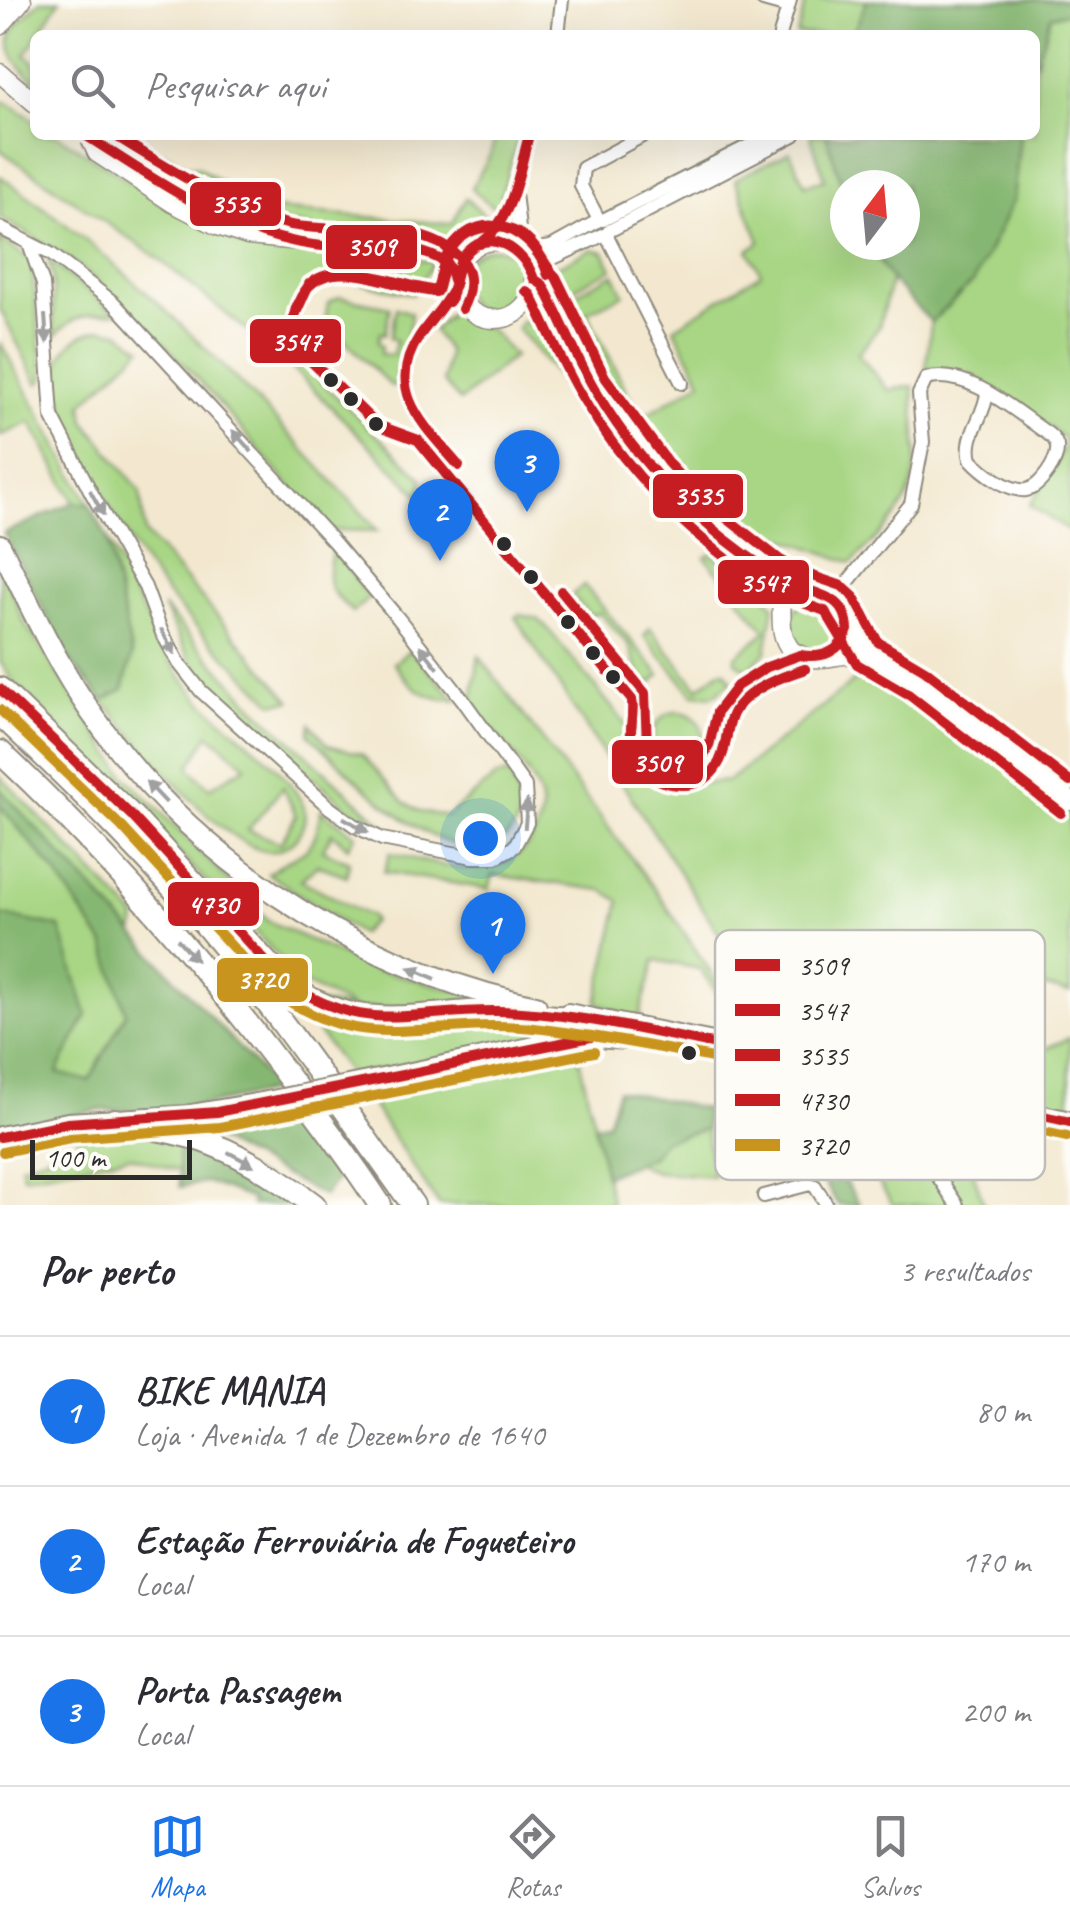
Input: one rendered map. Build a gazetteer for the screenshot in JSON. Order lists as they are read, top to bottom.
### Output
{
  "lines": [
    "transit line 3509",
    "transit line 3535",
    "transit line 3547",
    "transit line 4730",
    "transit line 3720"
  ],
  "legend": [
    "3509",
    "3547",
    "3535",
    "4730",
    "3720"
  ],
  "scale_bar": "100 m",
  "north": "top",
  "page": {
    "search": "Pesquisar aqui",
    "pins": ["3", "2", "1"],
    "scale": "100 m",
    "heading": ["Por perto", "3 resultados"],
    "list": [
      {
        "mark": "1",
        "name": "BIKE MANIA",
        "note": "Loja · Avenida 1 de Dezembro de 1640",
        "value": "80 m"
      },
      {
        "mark": "2",
        "name": "Estação Ferroviária de Fogueteiro",
        "note": "Local",
        "value": "170 m"
      },
      {
        "mark": "3",
        "name": "Porta Passagem",
        "note": "Local",
        "value": "200 m"
      }
    ],
    "nav": ["Mapa", "Rotas", "Salvos"]
  }
}
